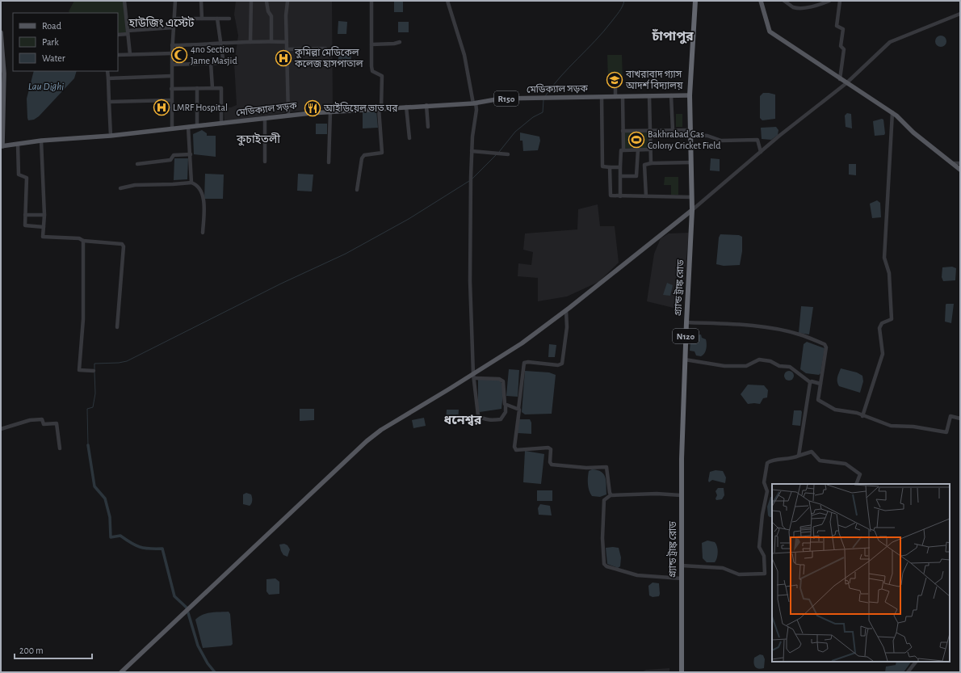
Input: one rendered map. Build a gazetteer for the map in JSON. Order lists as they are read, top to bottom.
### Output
{
  "streets": {
    "highway": ["গ্র্যান্ড ট্রাঙ্ক রোড", "N120"],
    "main road": ["মেডিক্যাল সড়ক", "R150"]
  },
  "crossings": [
    ["মেডিক্যাল সড়ক", "গ্র্যান্ড ট্রাঙ্ক রোড"]
  ],
  "districts": [
    "হাউজিং এস্টেট",
    "চাঁপাপুর",
    "কুচাইতলী",
    "ধনেশ্বর"
  ],
  "water": ["Lau Dighi"],
  "places": {
    "mosque": ["4no Section Jame Masjid"],
    "hospital": ["কুমিল্লা মেডিকেল কলেজ হাসপাতাল", "LMRF Hospital"],
    "school or university": ["বাখরাবাদ গ্যাস আদর্শ বিদ্যালয়"],
    "restaurant": ["আইডিয়েল ভাত ঘর"],
    "sports": ["Bakhrabad Gas Colony Cricket Field"]
  },
  "legend": ["Road", "Park", "Water"],
  "scale_bar": "200 m"
}
